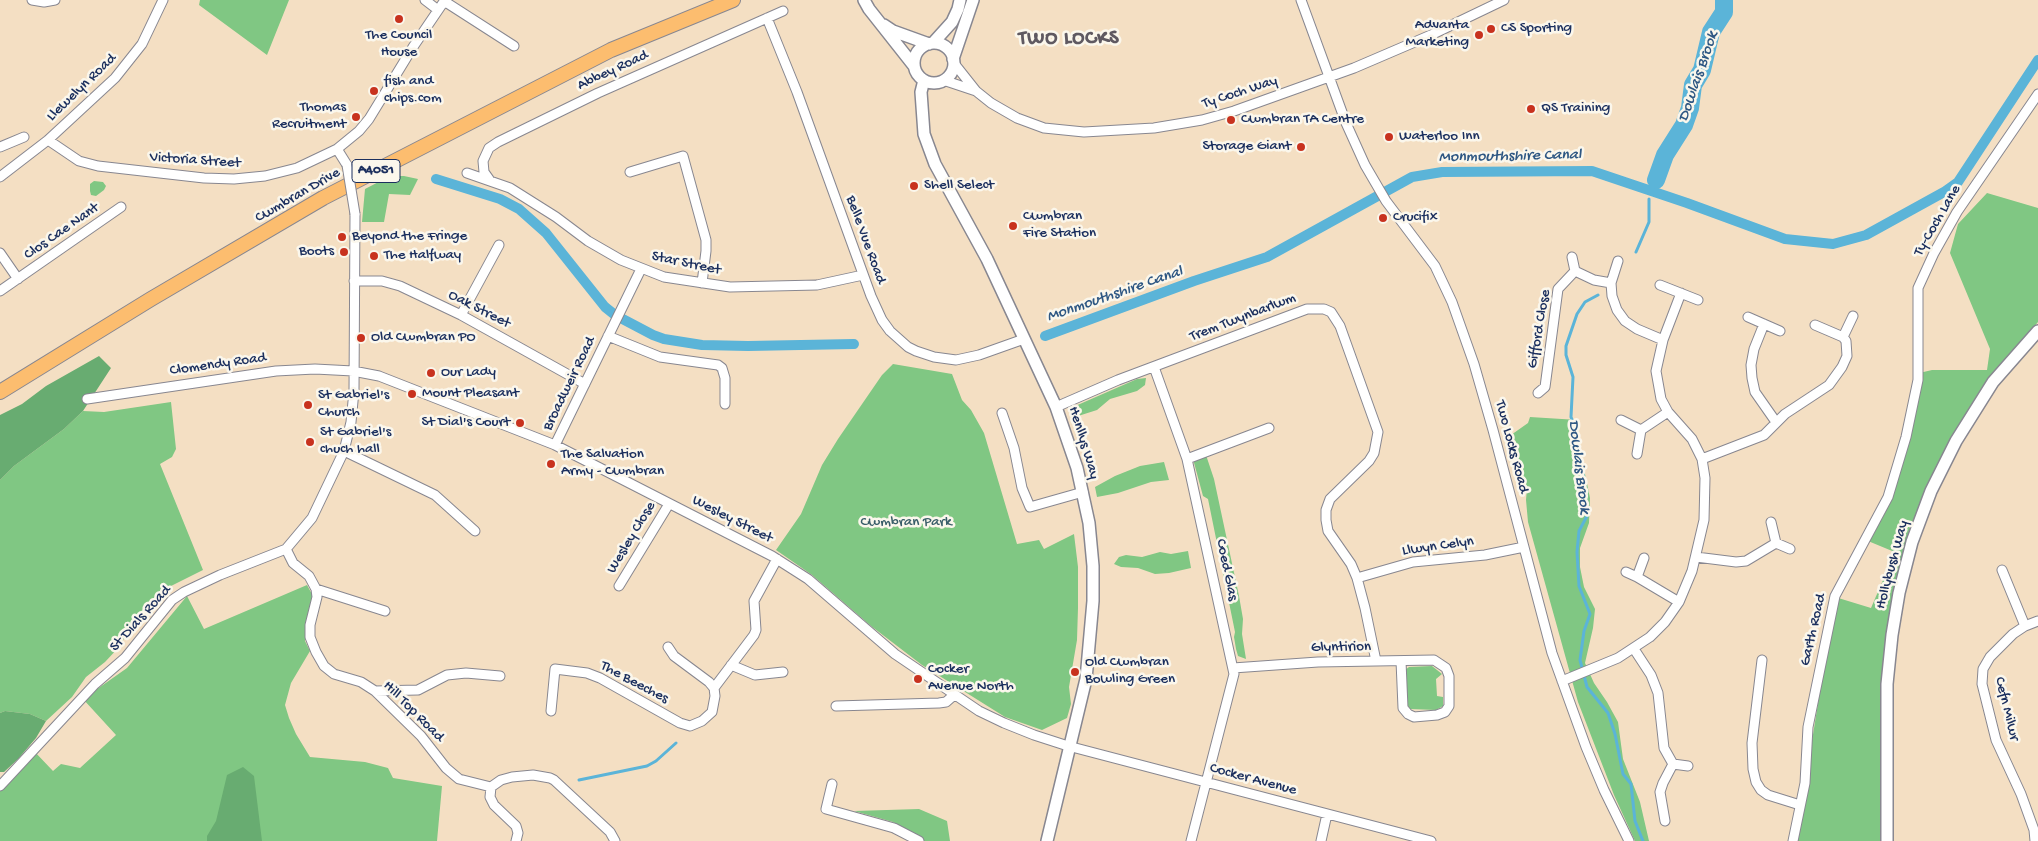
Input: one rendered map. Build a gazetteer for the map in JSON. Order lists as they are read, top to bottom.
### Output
{
  "streets": {
    "main road": ["A4051", "Cwmbran Drive"],
    "street": [
      "Abbey Road",
      "Llewelyn Road",
      "Ty Coch Way",
      "Victoria Street",
      "Ty-Coch Lane",
      "Clos Cae Nant",
      "Belle Vue Road",
      "Star Street",
      "Oak Street",
      "Trem Twynbarlwm",
      "Gifford Close",
      "Clomendy Road",
      "Broadweir Road",
      "Henllys Way",
      "Two Locks Road",
      "Wesley Street",
      "Wesley Close",
      "Llwyn Celyn",
      "Hollybush Way",
      "Coed Glas",
      "St Dials Road",
      "Garth Road",
      "Glyntirion",
      "The Beeches",
      "Cefn Milwr",
      "Hill Top Road",
      "Cocker Avenue"
    ]
  },
  "crossings": [
    ["Abbey Road", "Belle Vue Road"],
    ["Abbey Road", "Star Street"],
    ["Llewelyn Road", "Victoria Street"],
    ["Ty Coch Way", "Henllys Way"],
    ["Ty Coch Way", "Two Locks Road"],
    ["Ty-Coch Lane", "Garth Road"],
    ["Belle Vue Road", "Star Street"],
    ["Belle Vue Road", "Henllys Way"],
    ["Star Street", "Broadweir Road"],
    ["Oak Street", "Broadweir Road"],
    ["Trem Twynbarlwm", "Henllys Way"],
    ["Trem Twynbarlwm", "Llwyn Celyn"],
    ["Trem Twynbarlwm", "Coed Glas"],
    ["Trem Twynbarlwm", "Glyntirion"],
    ["Clomendy Road", "Wesley Street"],
    ["Broadweir Road", "Wesley Street"],
    ["Henllys Way", "Wesley Street"],
    ["Henllys Way", "Cocker Avenue"],
    ["Two Locks Road", "Llwyn Celyn"],
    ["Wesley Street", "Wesley Close"],
    ["Wesley Street", "Cocker Avenue"],
    ["Coed Glas", "Glyntirion"],
    ["Coed Glas", "Cocker Avenue"]
  ],
  "districts": ["TWO LOCKS"],
  "water": ["Dowlais Brook", "Monmouthshire Canal"],
  "parks": ["Cwmbran Park"],
  "places": [
    "The Council House",
    "CS Sporting",
    "Advanta Marketing",
    "fish and chips.com",
    "QS Training",
    "Thomas Recruitment",
    "Cwmbran TA Centre",
    "Waterloo Inn",
    "Storage Giant",
    "Shell Select",
    "Crucifix",
    "Cwmbran Fire Station",
    "Beyond the Fringe",
    "Boots",
    "The Halfway",
    "Old Cwmbran PO",
    "Our Lady",
    "Mount Pleasant",
    "St Gabriel's Church",
    "St Dial's Court",
    "St Gabriel's chuch hall",
    "The Salvation Army - Cwmbran",
    "Old Cwmbran Bowling Green",
    "Cocker Avenue North"
  ]
}
